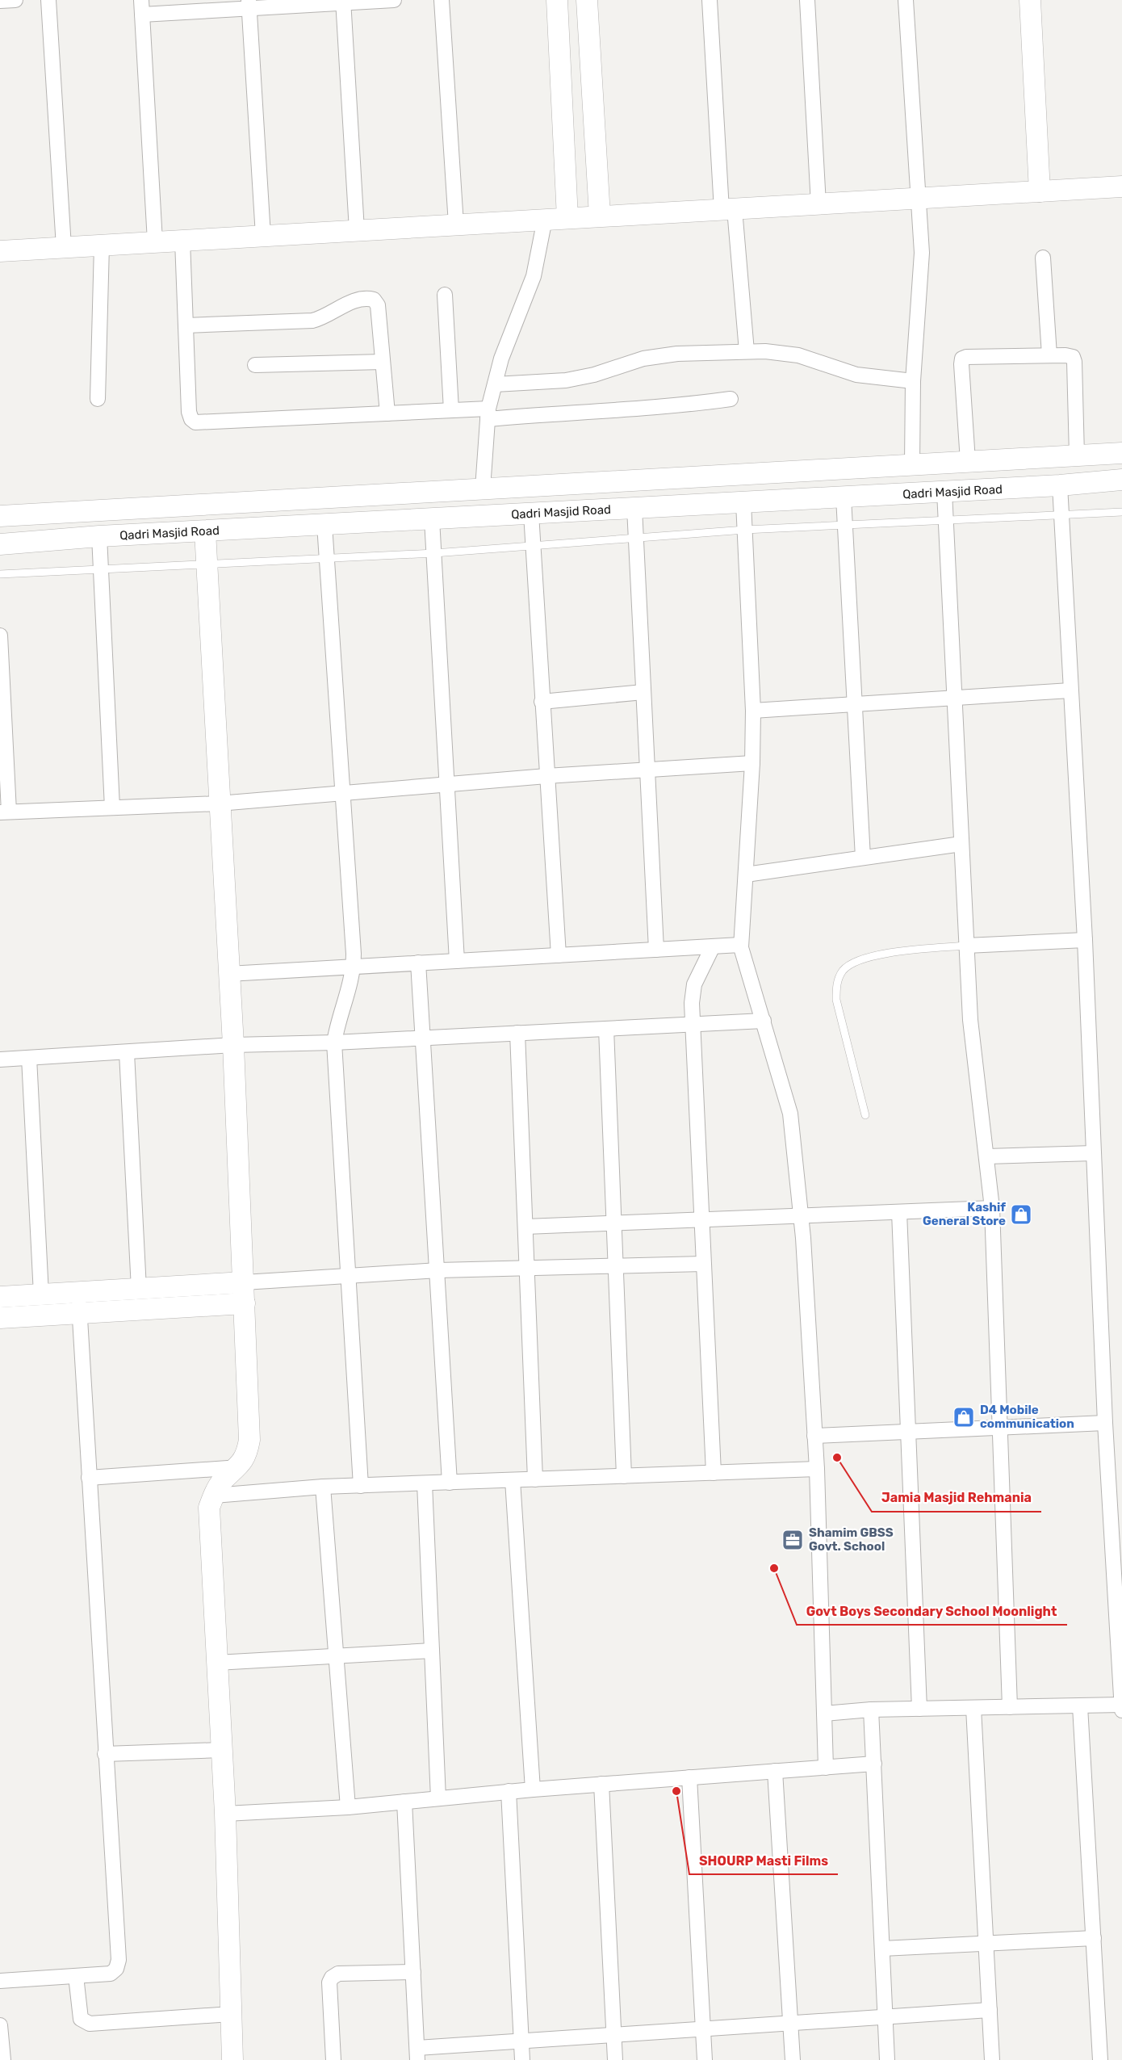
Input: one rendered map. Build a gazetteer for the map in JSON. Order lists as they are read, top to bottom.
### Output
{
  "streets": {
    "street": ["Qadri Masjid Road"]
  },
  "places": {
    "shop": ["Kashif General Store", "D4 Mobile communication"],
    "other": ["Jamia Masjid Rehmania", "Govt Boys Secondary School Moonlight", "SHOURP Masti Films"],
    "office": ["Shamim GBSS Govt. School"]
  }
}
